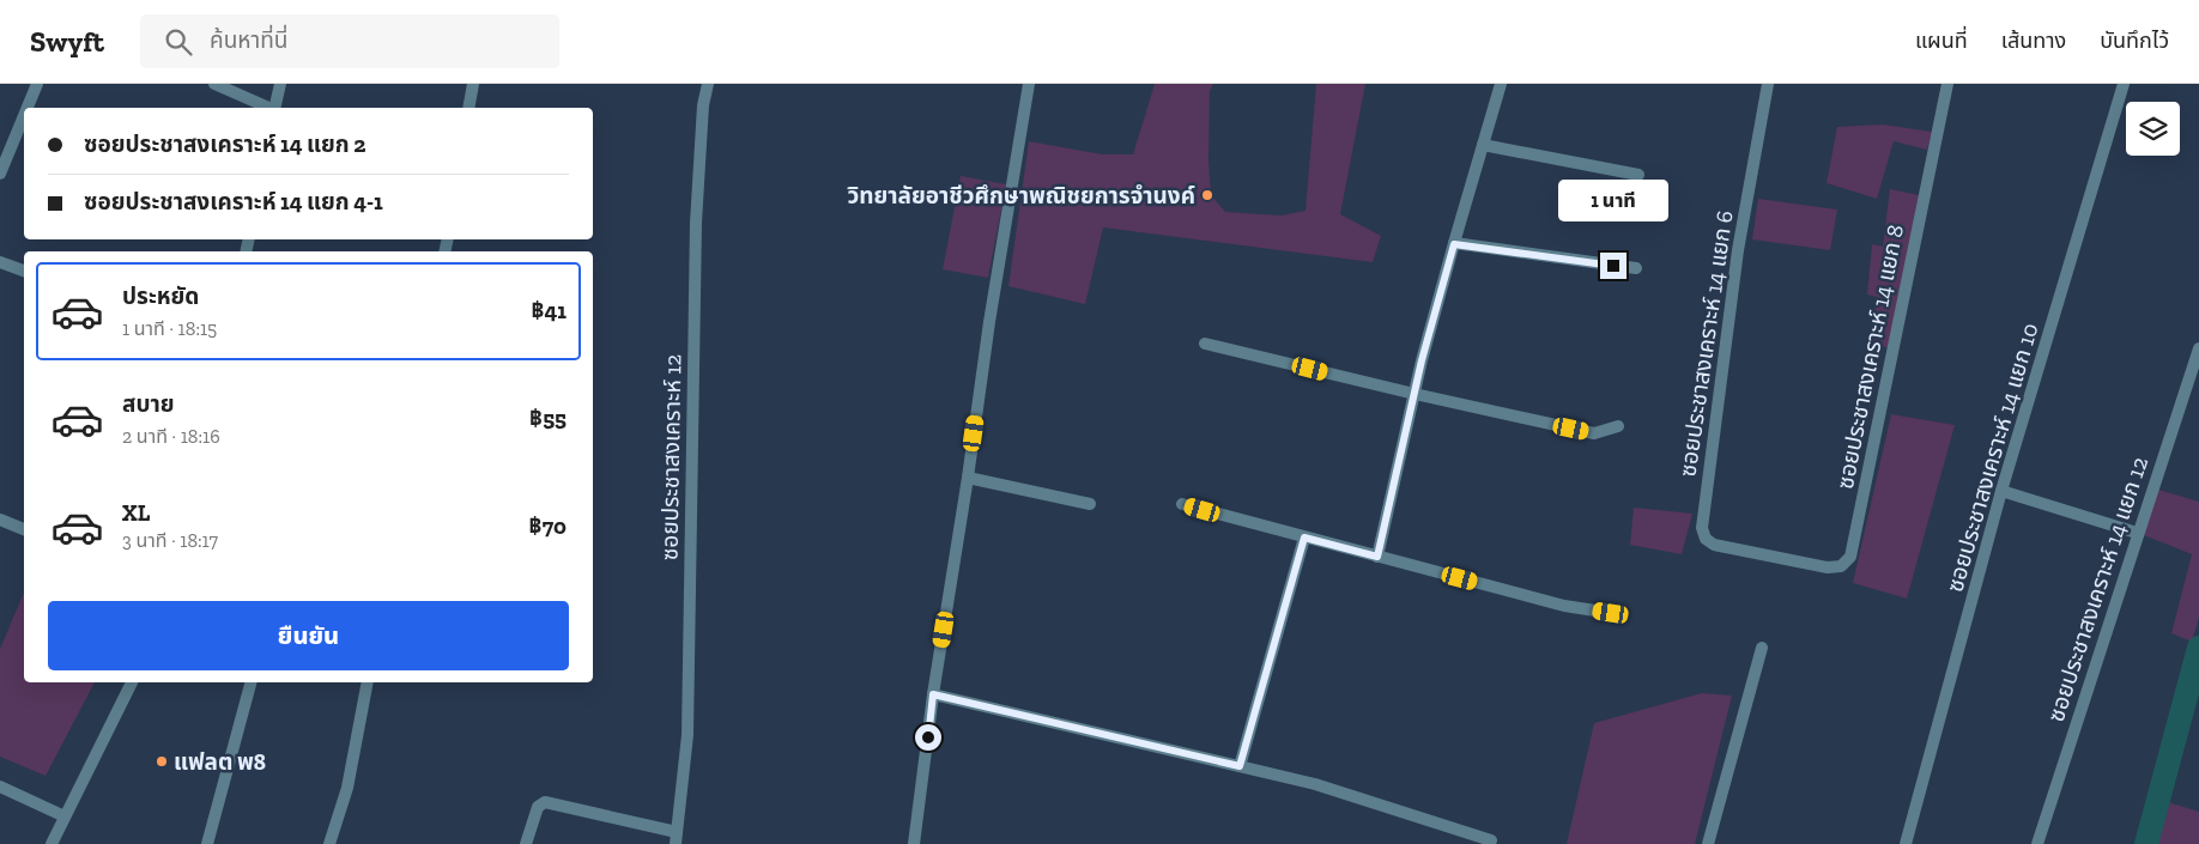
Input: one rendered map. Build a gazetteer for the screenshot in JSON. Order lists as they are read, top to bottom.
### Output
{
  "streets": {
    "street": [
      "ซอยประชาสงเคราะห์ 14 แยก 6",
      "ซอยประชาสงเคราะห์ 14 แยก 8",
      "ซอยประชาสงเคราะห์ 12",
      "ซอยประชาสงเคราะห์ 14 แยก 10",
      "ซอยประชาสงเคราะห์ 14 แยก 12"
    ]
  },
  "crossings": [
    ["ซอยประชาสงเคราะห์ 14 แยก 6", "ซอยประชาสงเคราะห์ 14 แยก 8"]
  ],
  "places": ["วิทยาลัยอาชีวศึกษาพณิชยการจำนงค์", "แฟลต พ8"],
  "page": {
    "header": "Swyft",
    "search": "ค้นหาที่นี่",
    "nav": ["แผนที่", "เส้นทาง", "บันทึกไว้"],
    "banner": ["ซอยประชาสงเคราะห์ 14 แยก 2", "ซอยประชาสงเคราะห์ 14 แยก 4-1"],
    "bubble": "1 นาที",
    "list": [
      {
        "name": "ประหยัด",
        "note": "1 นาที · 18:15",
        "value": "฿41"
      },
      {
        "name": "สบาย",
        "note": "2 นาที · 18:16",
        "value": "฿55"
      },
      {
        "name": "XL",
        "note": "3 นาที · 18:17",
        "value": "฿70"
      }
    ],
    "buttons": "ยืนยัน"
  }
}
